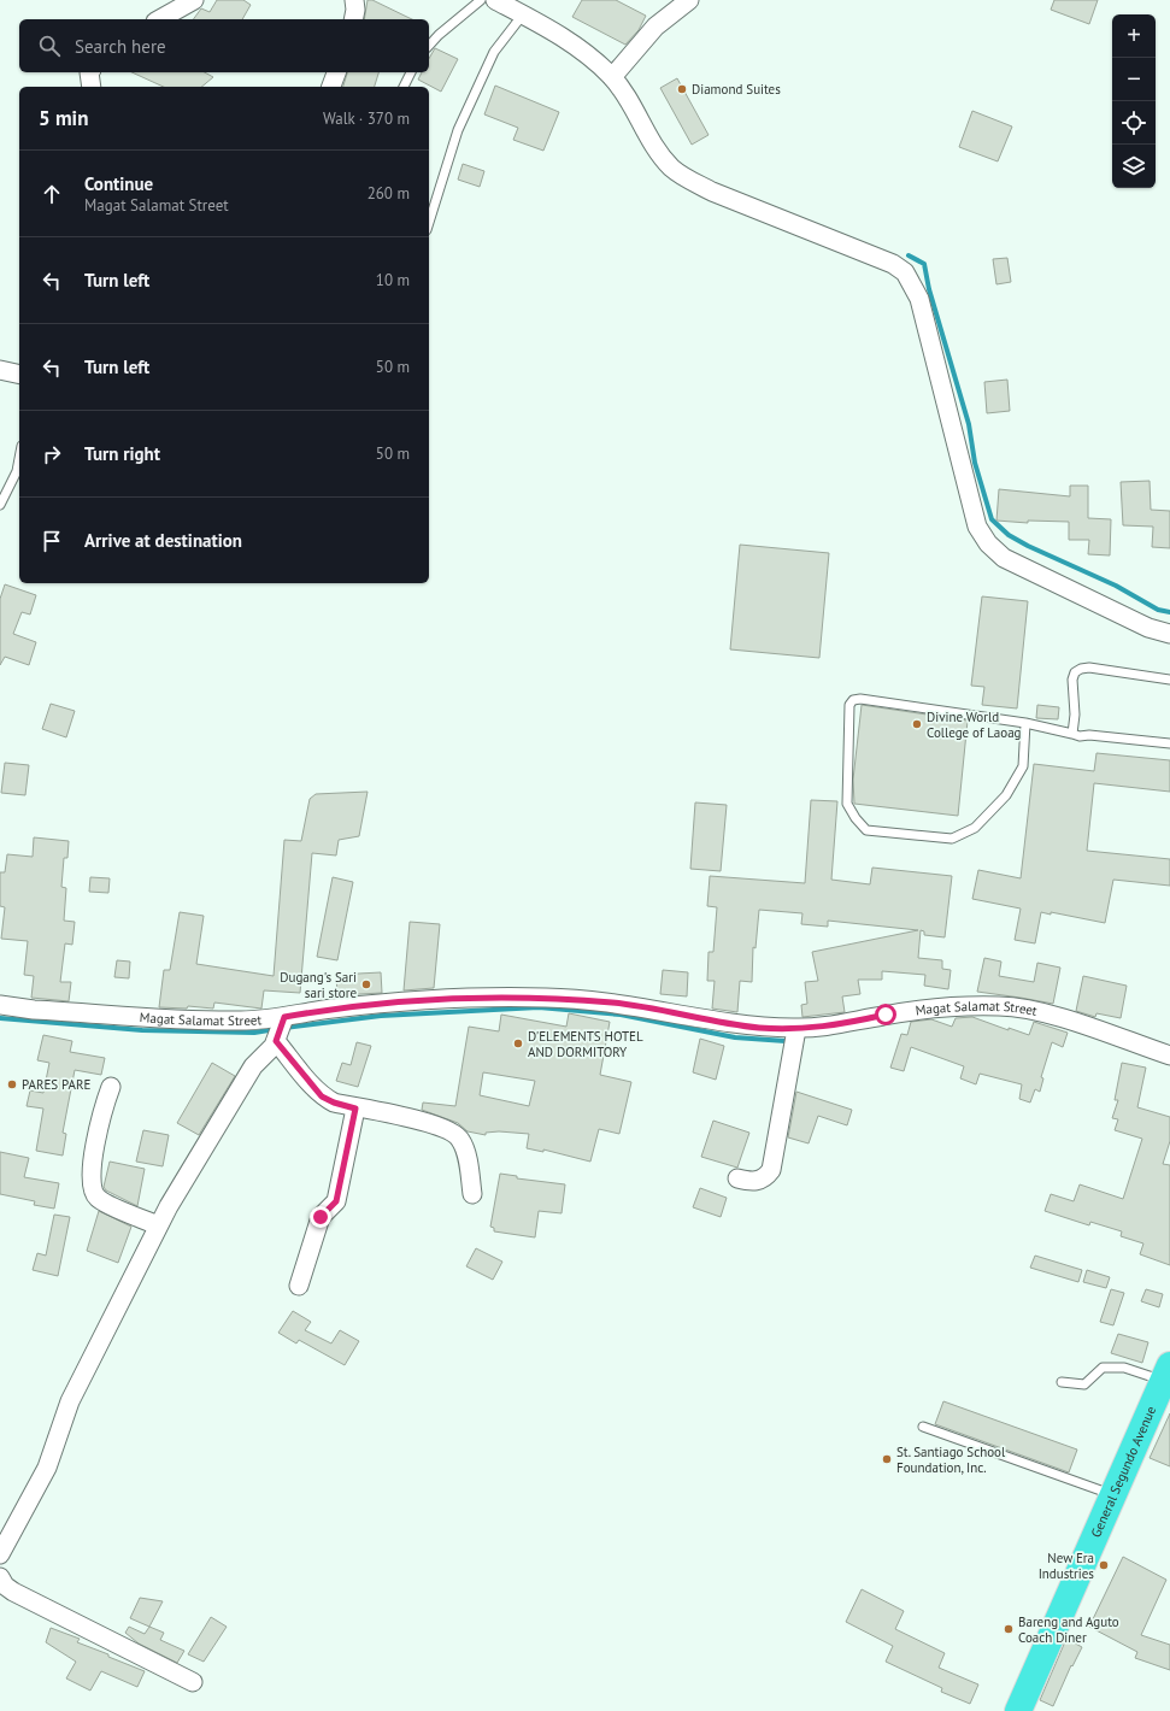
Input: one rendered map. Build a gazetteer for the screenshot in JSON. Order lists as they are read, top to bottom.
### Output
{
  "streets": {
    "highway": ["General Segundo Avenue"],
    "street": ["Magat Salamat Street"]
  },
  "places": [
    "Diamond Suites",
    "Divine World College of Laoag",
    "Dugang's Sari sari store",
    "D'ELEMENTS HOTEL AND DORMITORY",
    "PARES PARE",
    "St. Santiago School Foundation, Inc.",
    "New Era Industries",
    "Bareng and Aguto Coach Diner"
  ],
  "page": {
    "map_buttons": ["+", "−"],
    "search": "Search here",
    "heading": ["5 min", "Walk · 370 m"],
    "list": [
      ["Continue", "Magat Salamat Street", "260 m"],
      ["Turn left", "10 m"],
      ["Turn left", "50 m"],
      ["Turn right", "50 m"],
      "Arrive at destination"
    ]
  }
}
